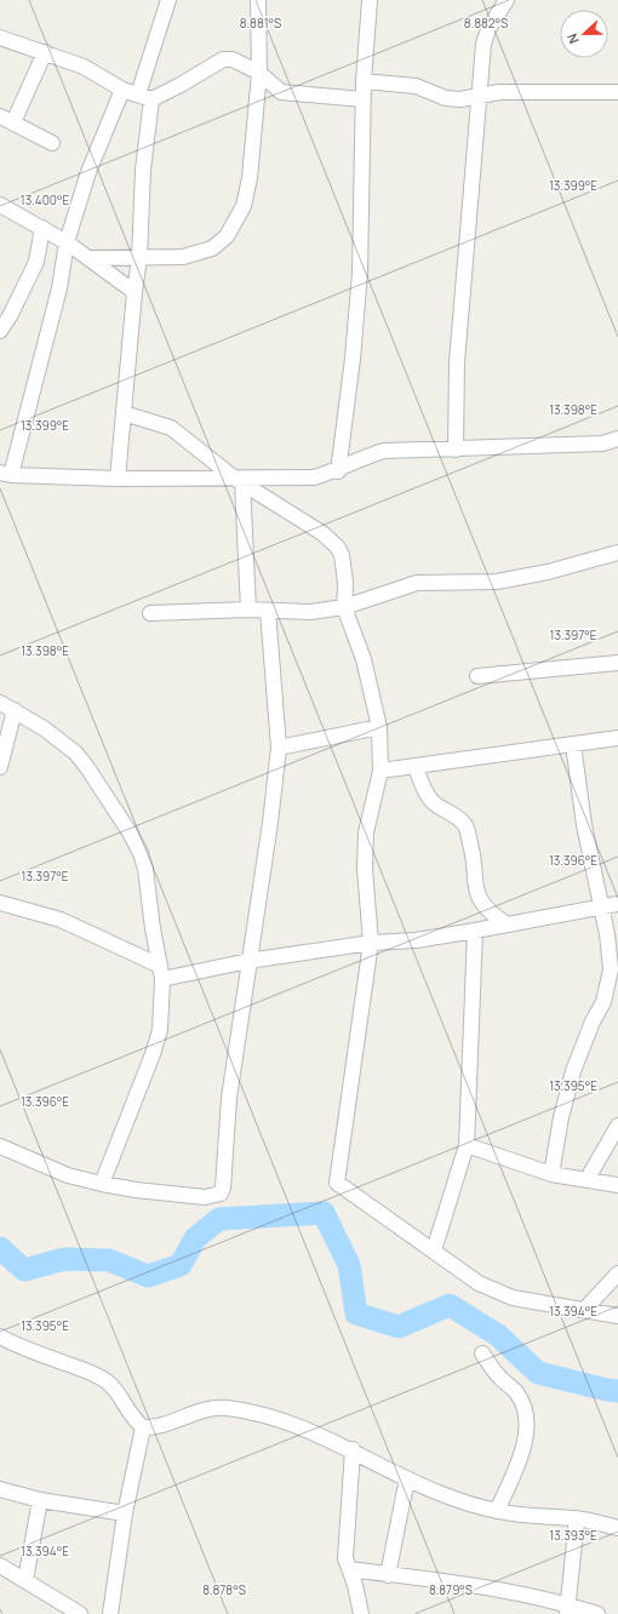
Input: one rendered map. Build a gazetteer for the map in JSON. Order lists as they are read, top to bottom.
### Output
{
  "north": "left",
  "coordinates": [
    "8.881°S",
    "8.882°S",
    "13.399°E",
    "13.400°E",
    "13.398°E",
    "13.397°E",
    "13.396°E",
    "13.395°E",
    "13.394°E",
    "13.393°E",
    "8.878°S",
    "8.879°S"
  ]
}
